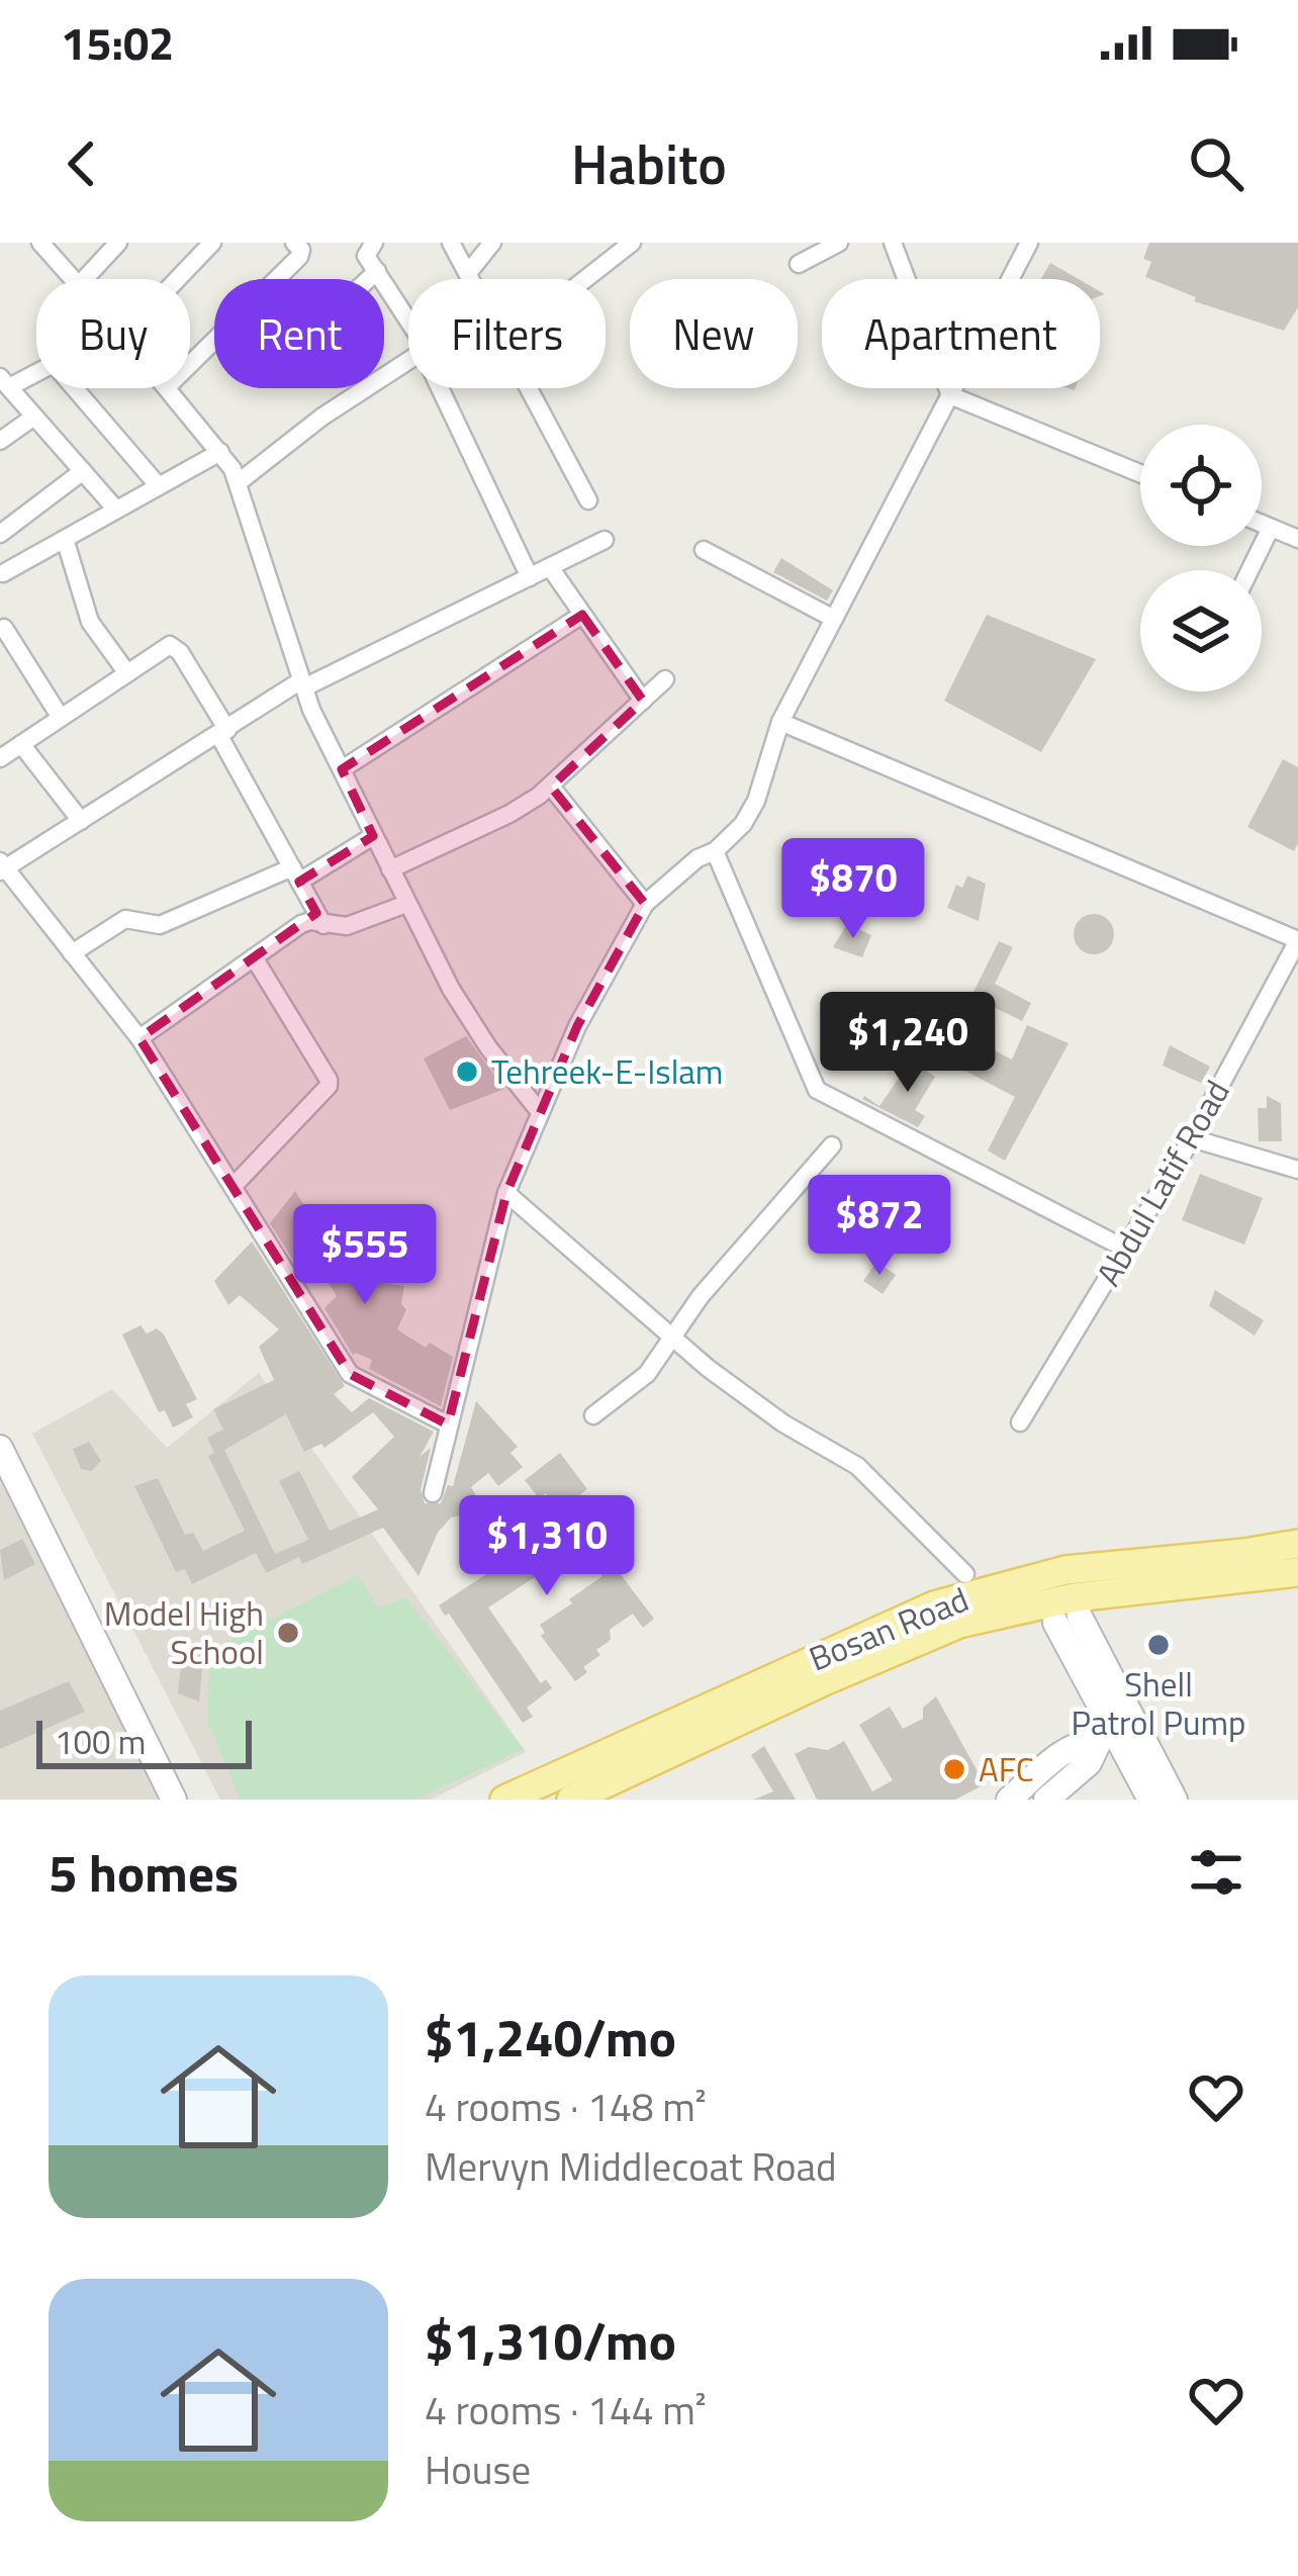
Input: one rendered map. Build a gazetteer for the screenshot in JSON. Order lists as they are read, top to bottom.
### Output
{
  "streets": {
    "main road": ["Bosan Road"],
    "street": ["Abdul Latif Road"]
  },
  "places": [
    "Tehreek-E-Islam",
    "Model High School",
    "Shell Patrol Pump",
    "AFC"
  ],
  "scale_bar": "100 m",
  "page": {
    "status": "15:02",
    "header": "Habito",
    "chip": [
      "Buy",
      "Rent",
      "Filters",
      "New",
      "Apartment"
    ],
    "price": [
      "$870",
      "$1,240",
      "$872",
      "$555",
      "$1,310"
    ],
    "scale": "100 m",
    "heading": "5 homes",
    "list": [
      {
        "name": "$1,240/mo",
        "note": "4 rooms · 148 m² · Mervyn Middlecoat Road"
      },
      {
        "name": "$1,310/mo",
        "note": "4 rooms · 144 m² · House"
      }
    ]
  }
}
